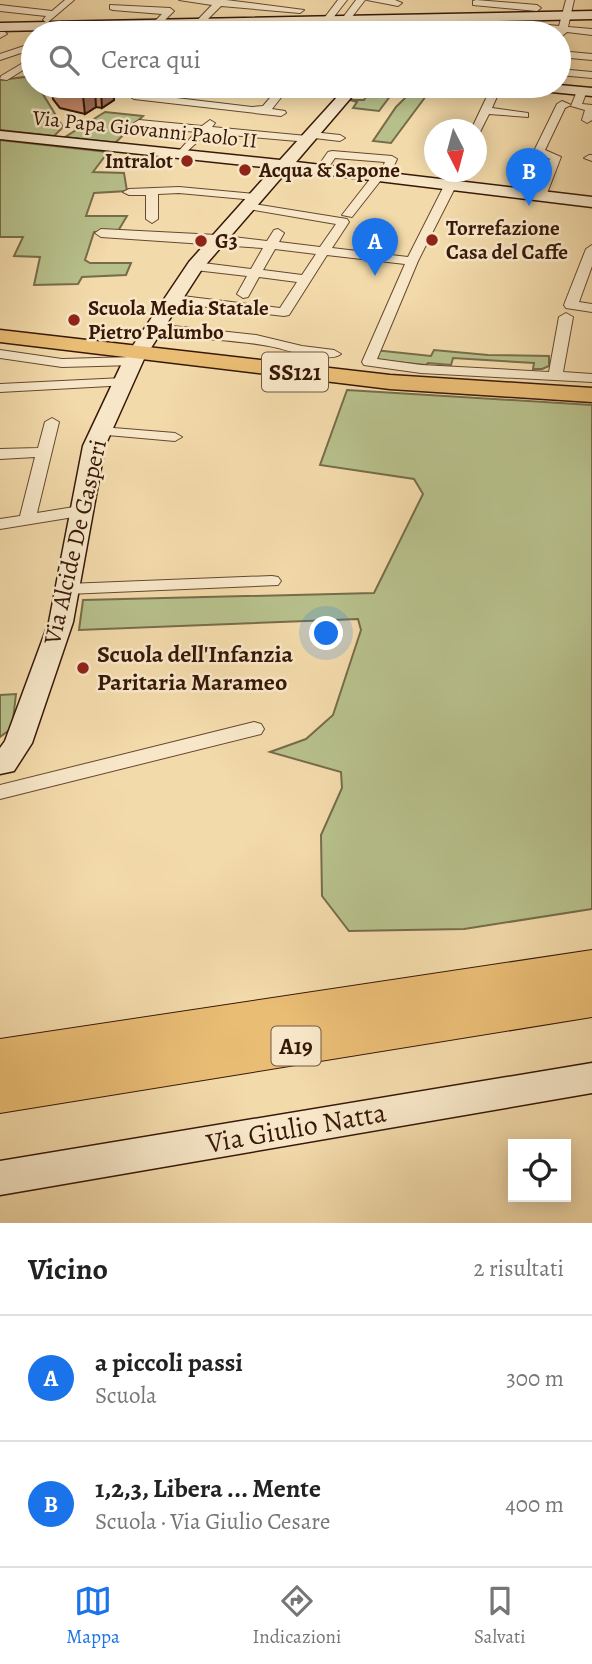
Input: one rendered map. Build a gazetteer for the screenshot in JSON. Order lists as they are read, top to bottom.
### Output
{
  "streets": {
    "highway": ["A19"],
    "main road": ["SS121"],
    "street": ["Via Papa Giovanni Paolo II", "Via Alcide De Gasperi", "Via Giulio Natta"]
  },
  "crossings": [
    ["Via Papa Giovanni Paolo II", "Via Alcide De Gasperi"]
  ],
  "places": [
    "Intralot",
    "Acqua & Sapone",
    "Torrefazione Casa del Caffe",
    "G3",
    "Scuola Media Statale Pietro Palumbo",
    "Scuola dell'Infanzia Paritaria Marameo"
  ],
  "north": "bottom",
  "page": {
    "search": "Cerca qui",
    "pins": ["B", "A"],
    "heading": ["Vicino", "2 risultati"],
    "list": [
      {
        "mark": "A",
        "name": "a piccoli passi",
        "note": "Scuola",
        "value": "300 m"
      },
      {
        "mark": "B",
        "name": "1,2,3, Libera ... Mente",
        "note": "Scuola · Via Giulio Cesare",
        "value": "400 m"
      }
    ],
    "nav": ["Mappa", "Indicazioni", "Salvati"]
  }
}
